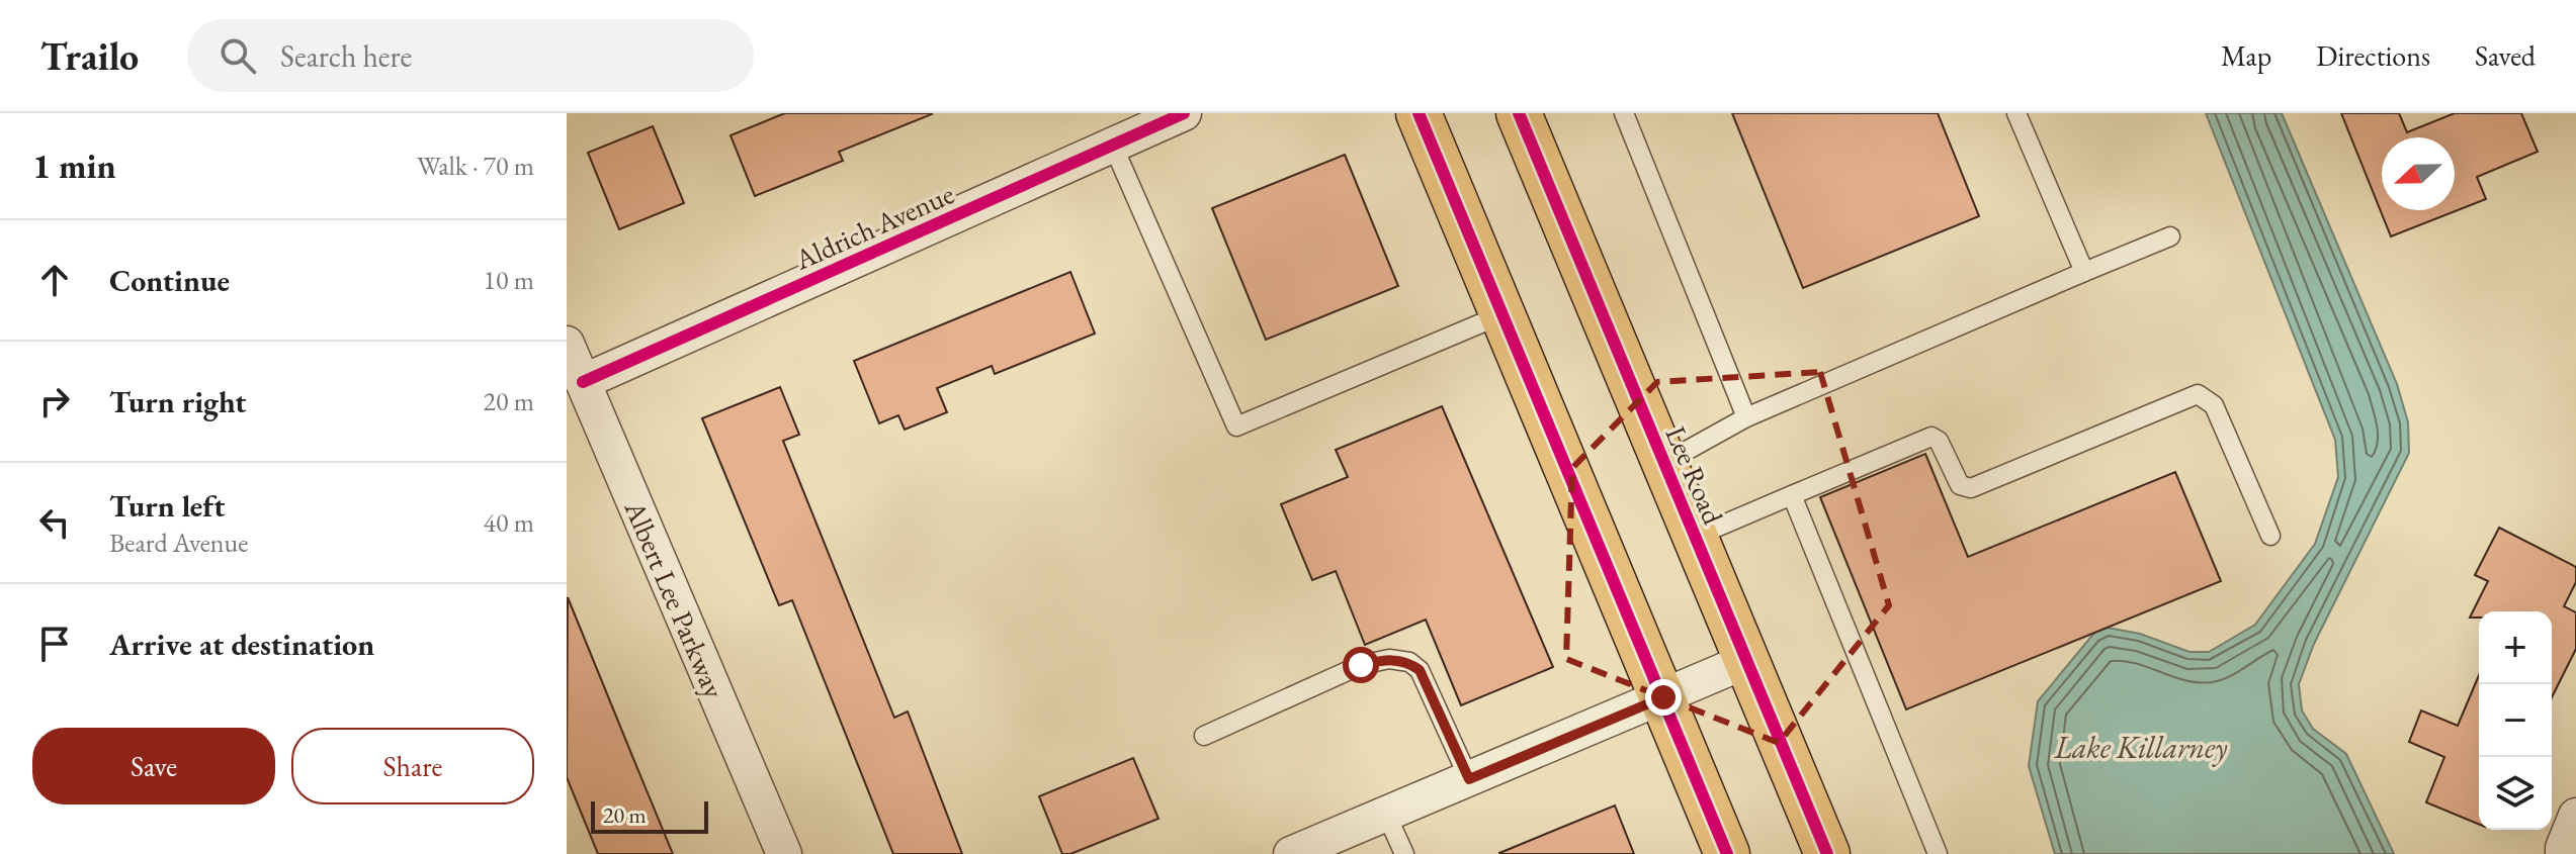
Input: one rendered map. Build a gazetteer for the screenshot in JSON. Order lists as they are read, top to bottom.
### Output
{
  "streets": {
    "main road": ["Lee Road"],
    "street": ["Aldrich Avenue", "Albert Lee Parkway"]
  },
  "crossings": [
    ["Aldrich Avenue", "Albert Lee Parkway"]
  ],
  "water": ["Lake Killarney"],
  "scale_bar": "20 m",
  "north": "left",
  "page": {
    "header": "Trailo",
    "search": "Search here",
    "nav": ["Map", "Directions", "Saved"],
    "heading": ["1 min", "Walk · 70 m"],
    "list": [
      ["Continue", "10 m"],
      ["Turn right", "20 m"],
      ["Turn left", "Beard Avenue", "40 m"],
      "Arrive at destination"
    ],
    "map_buttons": ["+", "−"],
    "buttons": ["Save", "Share"],
    "scale": "20 m"
  }
}
